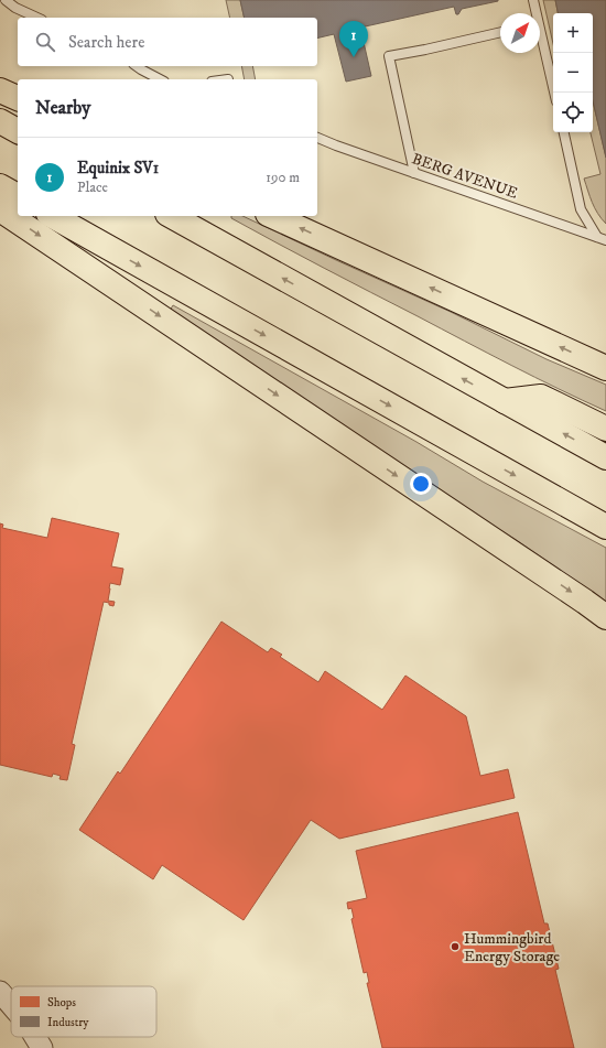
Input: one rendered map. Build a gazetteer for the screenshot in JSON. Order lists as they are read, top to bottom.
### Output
{
  "streets": {
    "lane": ["BERG AVENUE"]
  },
  "places": ["Hummingbird Energy Storage"],
  "legend": ["Shops", "Industry"],
  "north": "top right",
  "page": {
    "map_buttons": ["+", "−"],
    "search": "Search here",
    "pins": "1",
    "heading": "Nearby",
    "list": [
      {
        "mark": "1",
        "name": "Equinix SV1",
        "note": "Place",
        "value": "190 m"
      }
    ]
  }
}
